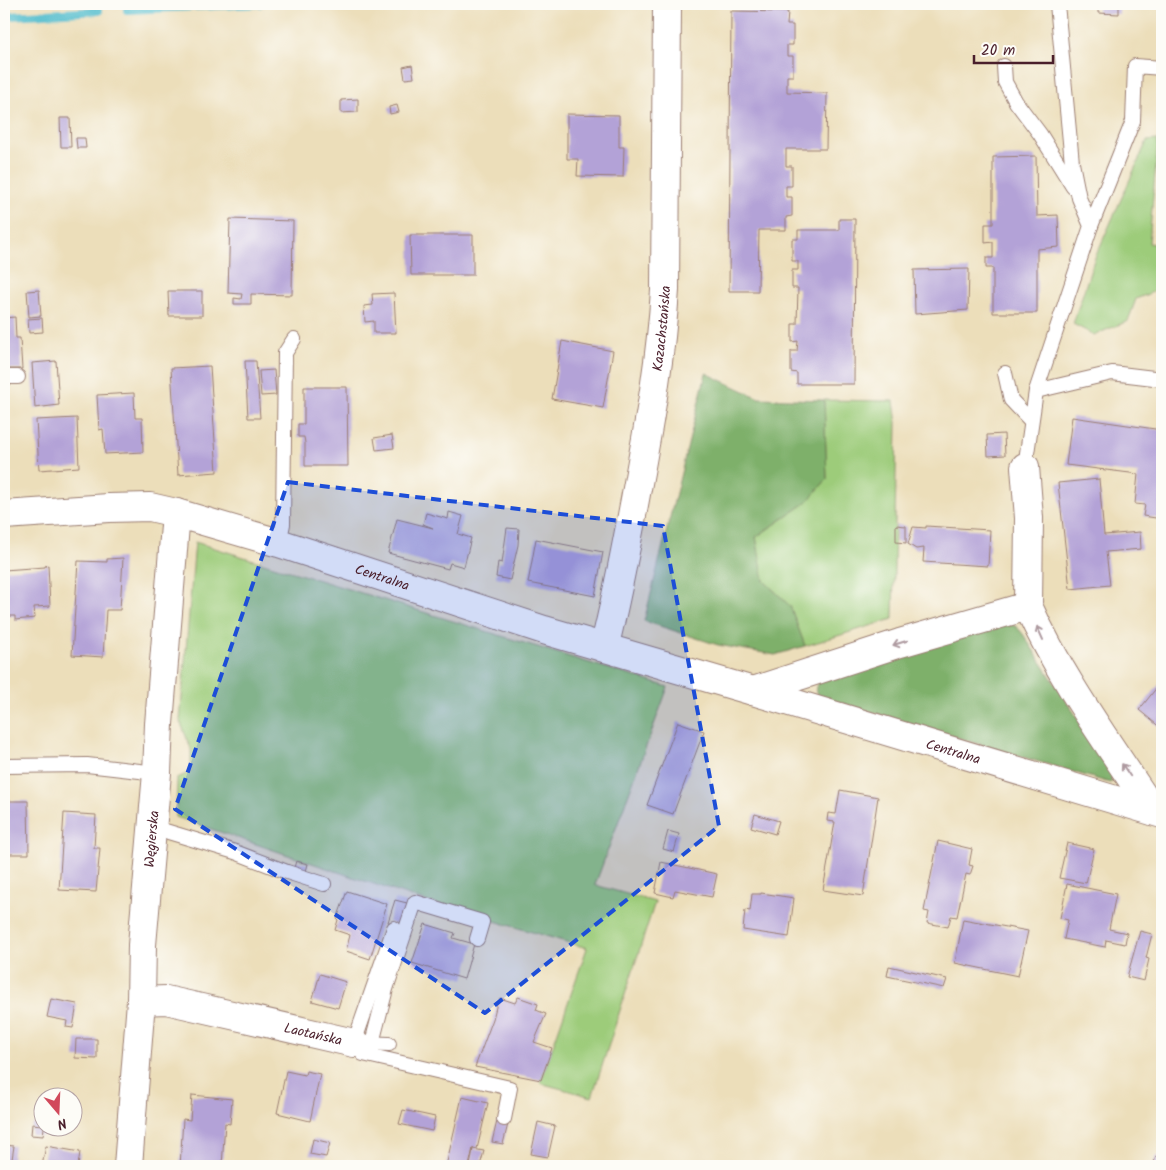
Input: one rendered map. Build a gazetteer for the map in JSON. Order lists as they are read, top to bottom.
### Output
{
  "streets": {
    "street": [
      "Kazachstańska",
      "Centralna",
      "Węgierska",
      "Laotańska"
    ]
  },
  "crossings": [
    ["Kazachstańska", "Centralna"],
    ["Centralna", "Węgierska"],
    ["Węgierska", "Laotańska"]
  ],
  "scale_bar": "20 m",
  "north": "bottom"
}
